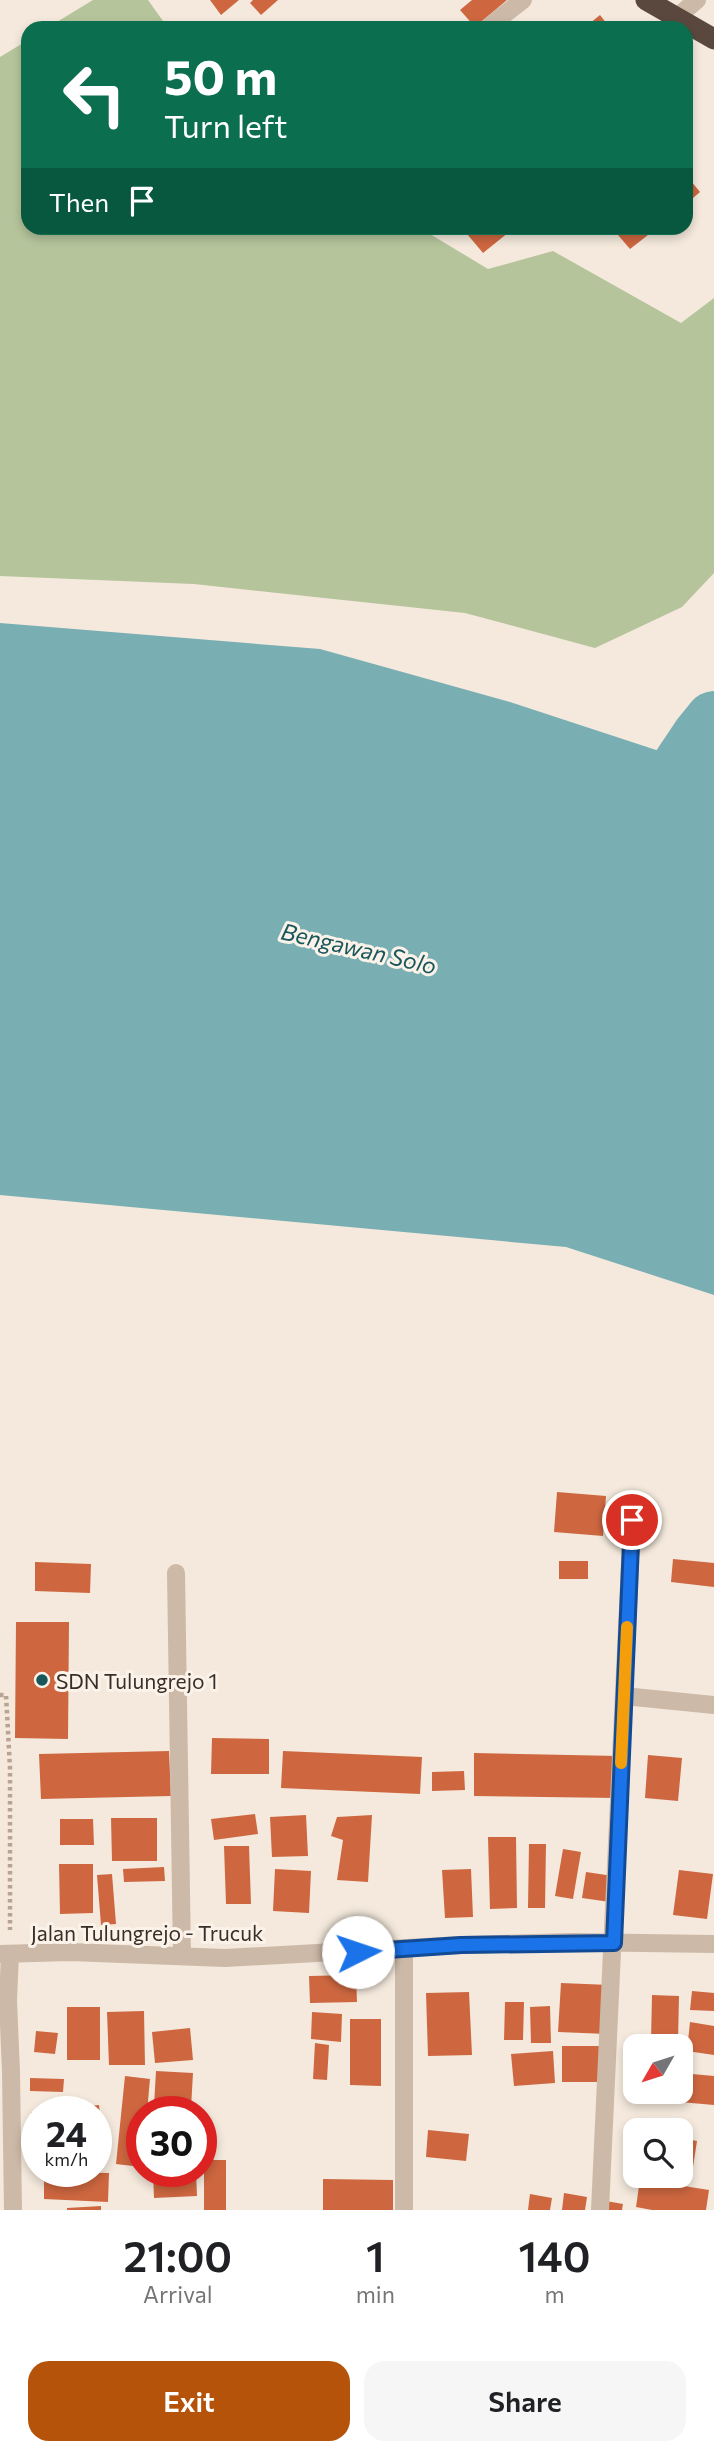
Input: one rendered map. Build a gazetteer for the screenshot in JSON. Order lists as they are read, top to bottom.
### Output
{
  "streets": {
    "street": ["Jalan Tulungrejo - Trucuk"]
  },
  "water": ["Bengawan Solo"],
  "places": ["SDN Tulungrejo 1"],
  "north": "bottom left",
  "page": {
    "turn": ["50 m", "Turn left"],
    "then": "Then",
    "speed": "24 km/h",
    "limit": "30",
    "eta": [
      "21:00",
      "Arrival",
      "1",
      "min",
      "140",
      "m"
    ],
    "buttons": ["Exit", "Share"]
  }
}
